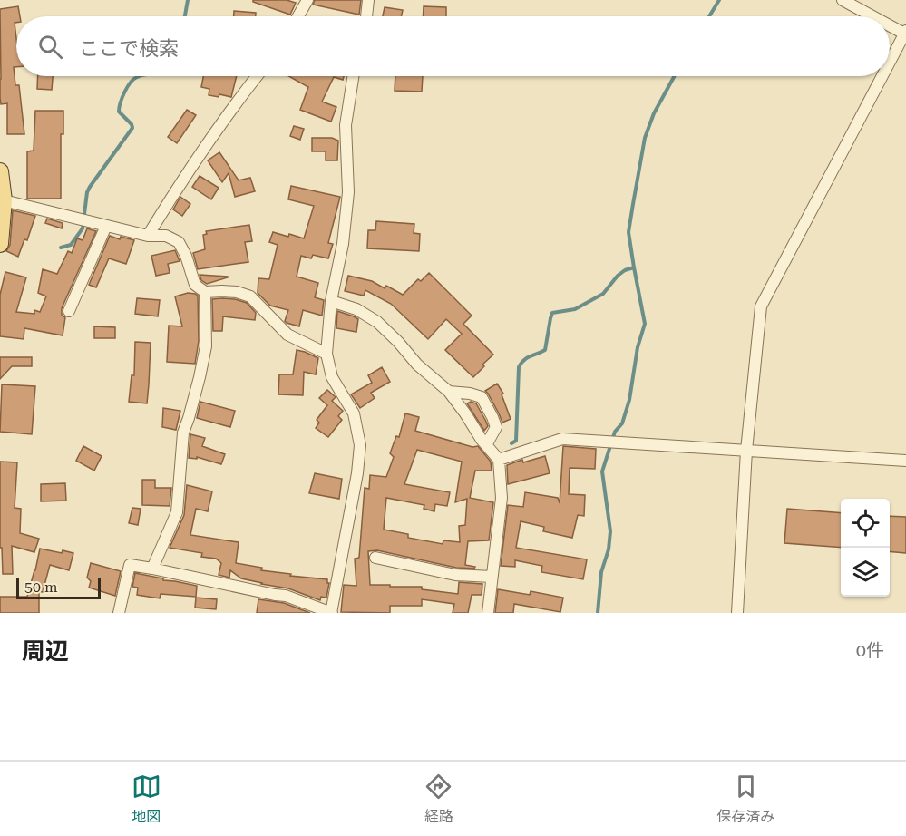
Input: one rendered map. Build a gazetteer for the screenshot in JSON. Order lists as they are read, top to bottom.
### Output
{
  "scale_bar": "50 m",
  "page": {
    "search": "ここで検索",
    "scale": "50 m",
    "heading": ["周辺", "0件"],
    "nav": ["地図", "経路", "保存済み"]
  }
}
